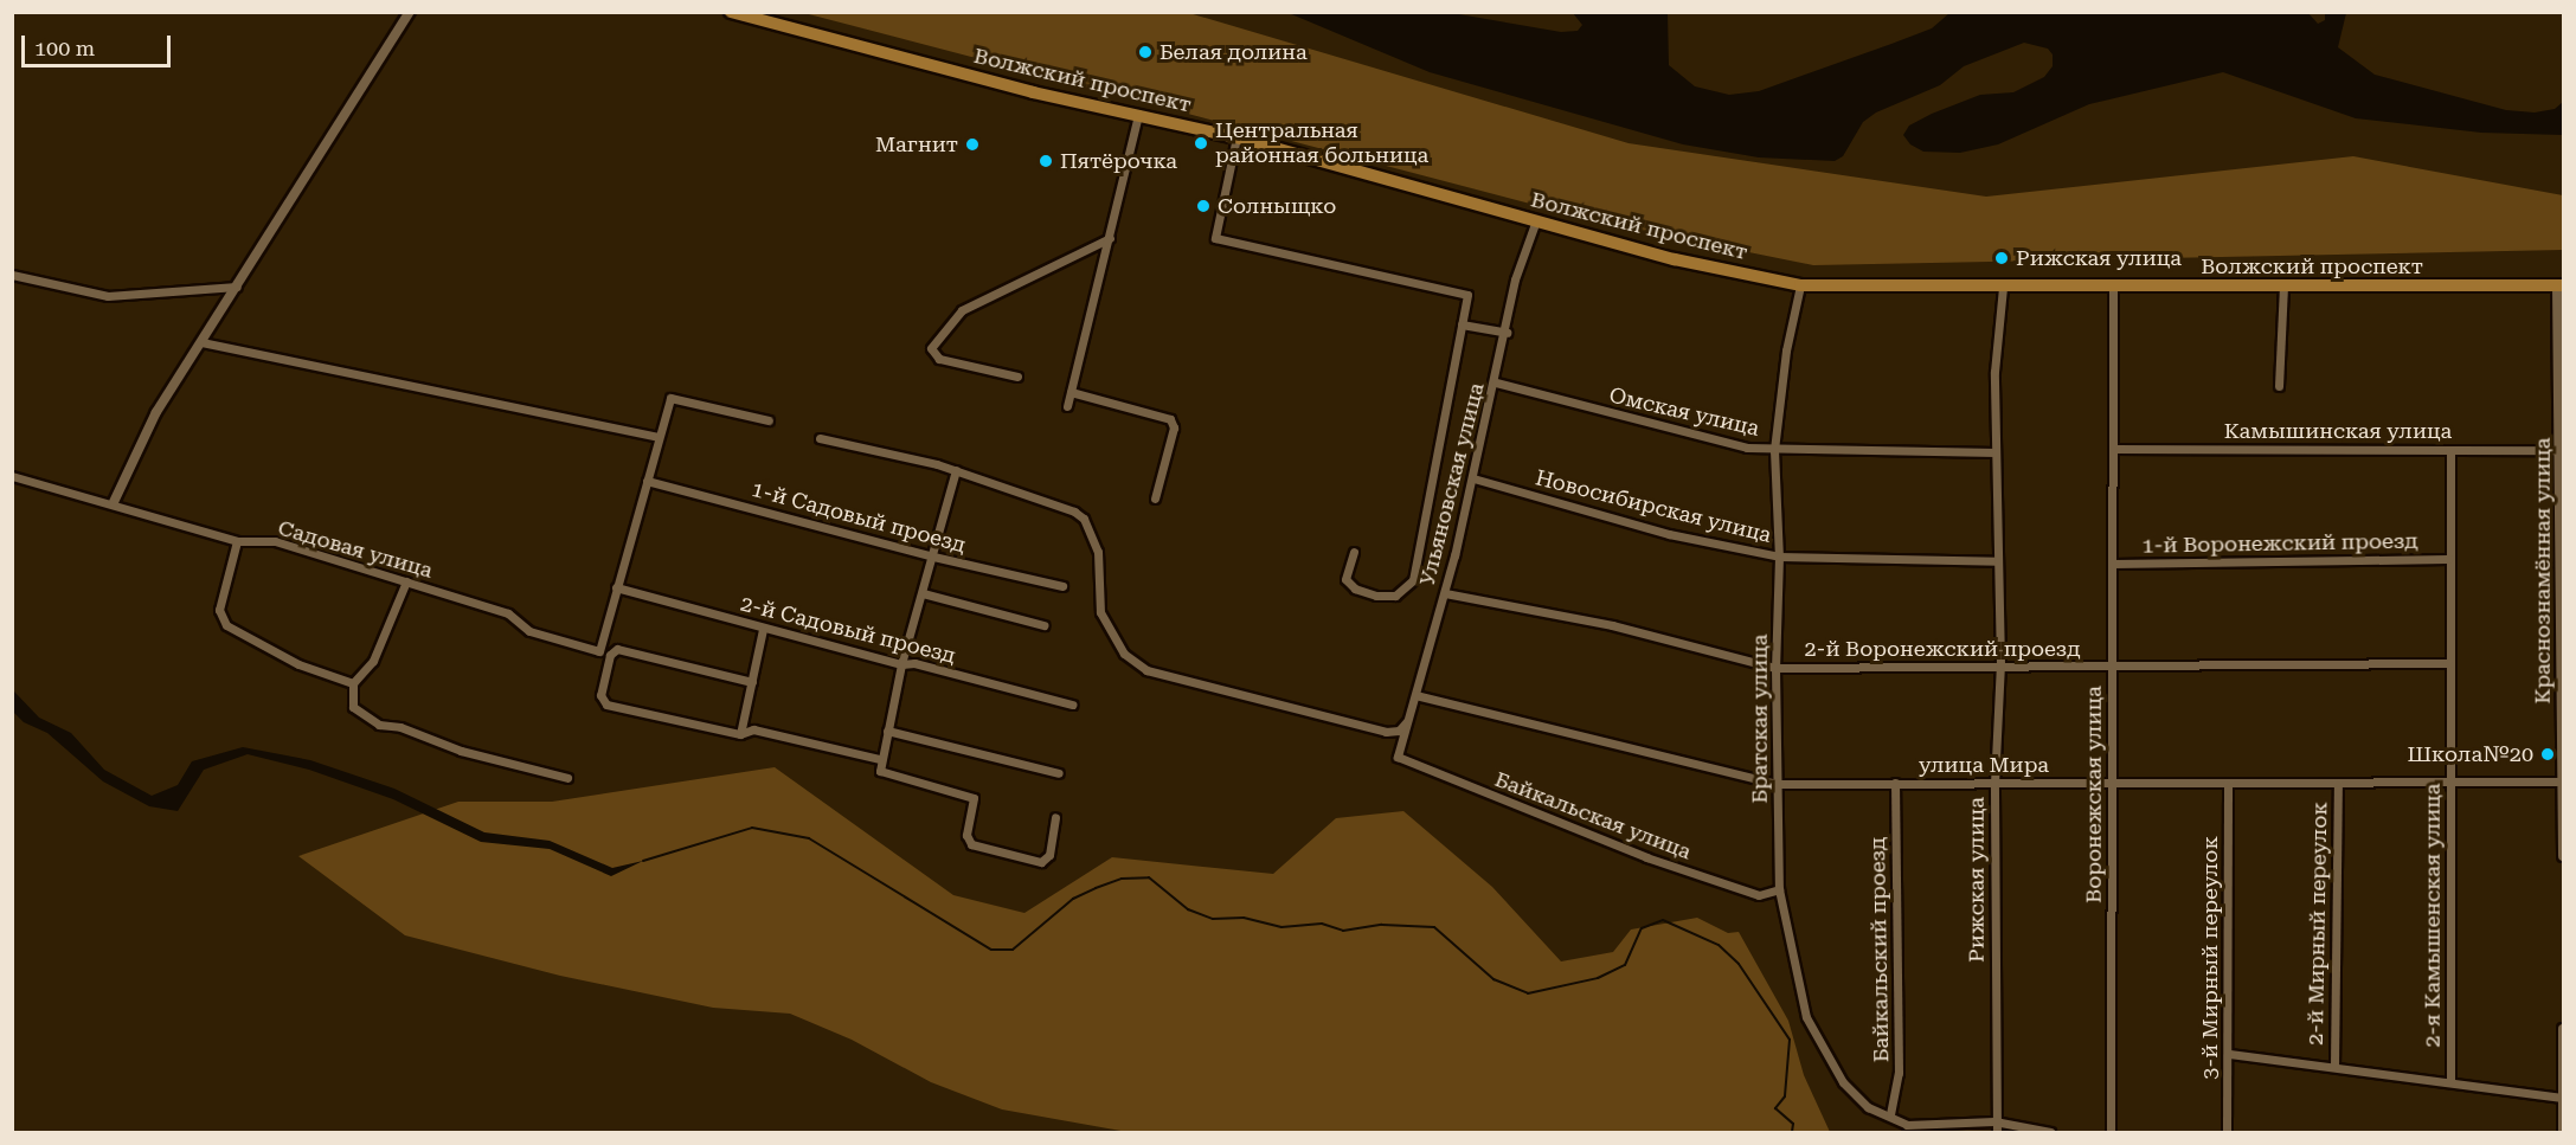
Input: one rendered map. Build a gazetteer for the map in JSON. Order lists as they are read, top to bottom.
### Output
{
  "streets": {
    "main road": ["Волжский проспект"],
    "street": [
      "Омская улица",
      "Камышинская улица",
      "Ульяновская улица",
      "Новосибирская улица",
      "1-й Садовый проезд",
      "1-й Воронежский проезд",
      "Садовая улица",
      "Краснознамённая улица",
      "2-й Садовый проезд",
      "2-й Воронежский проезд",
      "Братская улица",
      "улица Мира",
      "Воронежская улица",
      "Байкальская улица",
      "Рижская улица",
      "2-я Камышенская улица",
      "2-й Мирный переулок",
      "Байкальский проезд",
      "3-й Мирный переулок"
    ]
  },
  "crossings": [
    ["Волжский проспект", "Ульяновская улица"],
    ["Волжский проспект", "Краснознамённая улица"],
    ["Волжский проспект", "Братская улица"],
    ["Волжский проспект", "Воронежская улица"],
    ["Волжский проспект", "Рижская улица"],
    ["Омская улица", "Ульяновская улица"],
    ["Омская улица", "Братская улица"],
    ["Омская улица", "Рижская улица"],
    ["Камышинская улица", "Краснознамённая улица"],
    ["Камышинская улица", "Воронежская улица"],
    ["Камышинская улица", "2-я Камышенская улица"],
    ["Ульяновская улица", "Новосибирская улица"],
    ["Ульяновская улица", "2-й Воронежский проезд"],
    ["Ульяновская улица", "улица Мира"],
    ["Ульяновская улица", "Байкальская улица"],
    ["Новосибирская улица", "Братская улица"],
    ["Новосибирская улица", "Рижская улица"],
    ["1-й Воронежский проезд", "Воронежская улица"],
    ["1-й Воронежский проезд", "2-я Камышенская улица"],
    ["Садовая улица", "2-й Садовый проезд"],
    ["Краснознамённая улица", "улица Мира"],
    ["2-й Воронежский проезд", "Братская улица"],
    ["2-й Воронежский проезд", "Воронежская улица"],
    ["2-й Воронежский проезд", "Рижская улица"],
    ["2-й Воронежский проезд", "2-я Камышенская улица"],
    ["Братская улица", "улица Мира"],
    ["Братская улица", "Байкальская улица"],
    ["Братская улица", "Байкальский проезд"],
    ["улица Мира", "Воронежская улица"],
    ["улица Мира", "Рижская улица"],
    ["улица Мира", "2-я Камышенская улица"],
    ["улица Мира", "2-й Мирный переулок"],
    ["улица Мира", "Байкальский проезд"],
    ["улица Мира", "3-й Мирный переулок"]
  ],
  "places": [
    "Белая долина",
    "Центральная районная больница",
    "Магнит",
    "Пятёрочка",
    "Солныщко",
    "Рижская улица",
    "Школа№20"
  ],
  "scale_bar": "100 m"
}
